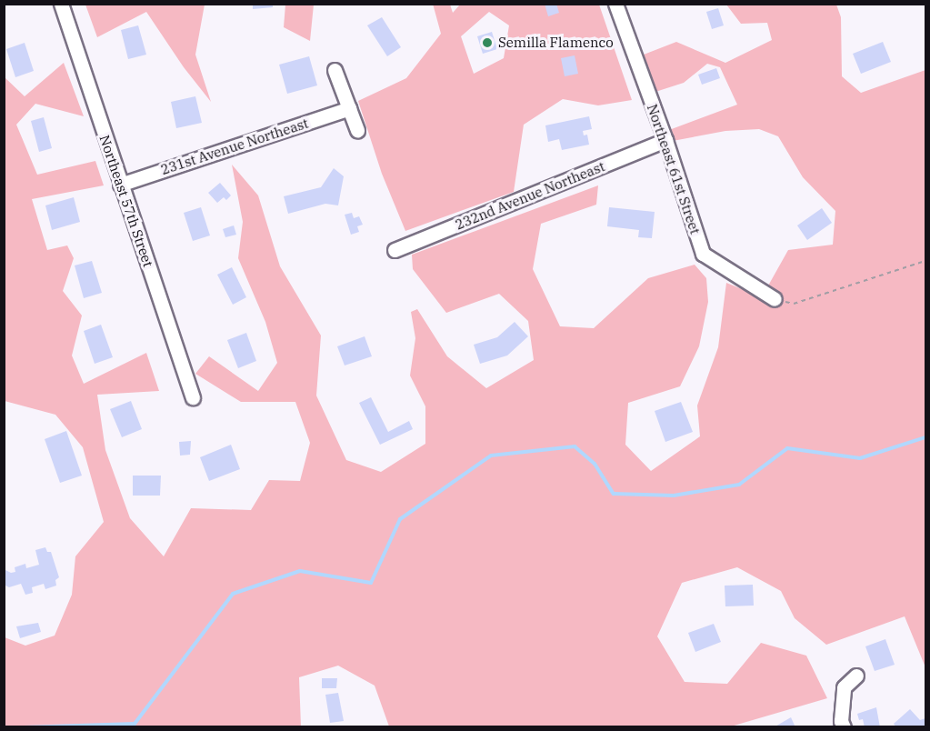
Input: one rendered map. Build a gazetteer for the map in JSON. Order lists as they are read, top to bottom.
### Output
{
  "streets": {
    "street": [
      "231st Avenue Northeast",
      "Northeast 61st Street",
      "232nd Avenue Northeast",
      "Northeast 57th Street"
    ]
  },
  "crossings": [
    ["231st Avenue Northeast", "Northeast 57th Street"],
    ["Northeast 61st Street", "232nd Avenue Northeast"]
  ],
  "places": ["Semilla Flamenco"]
}
